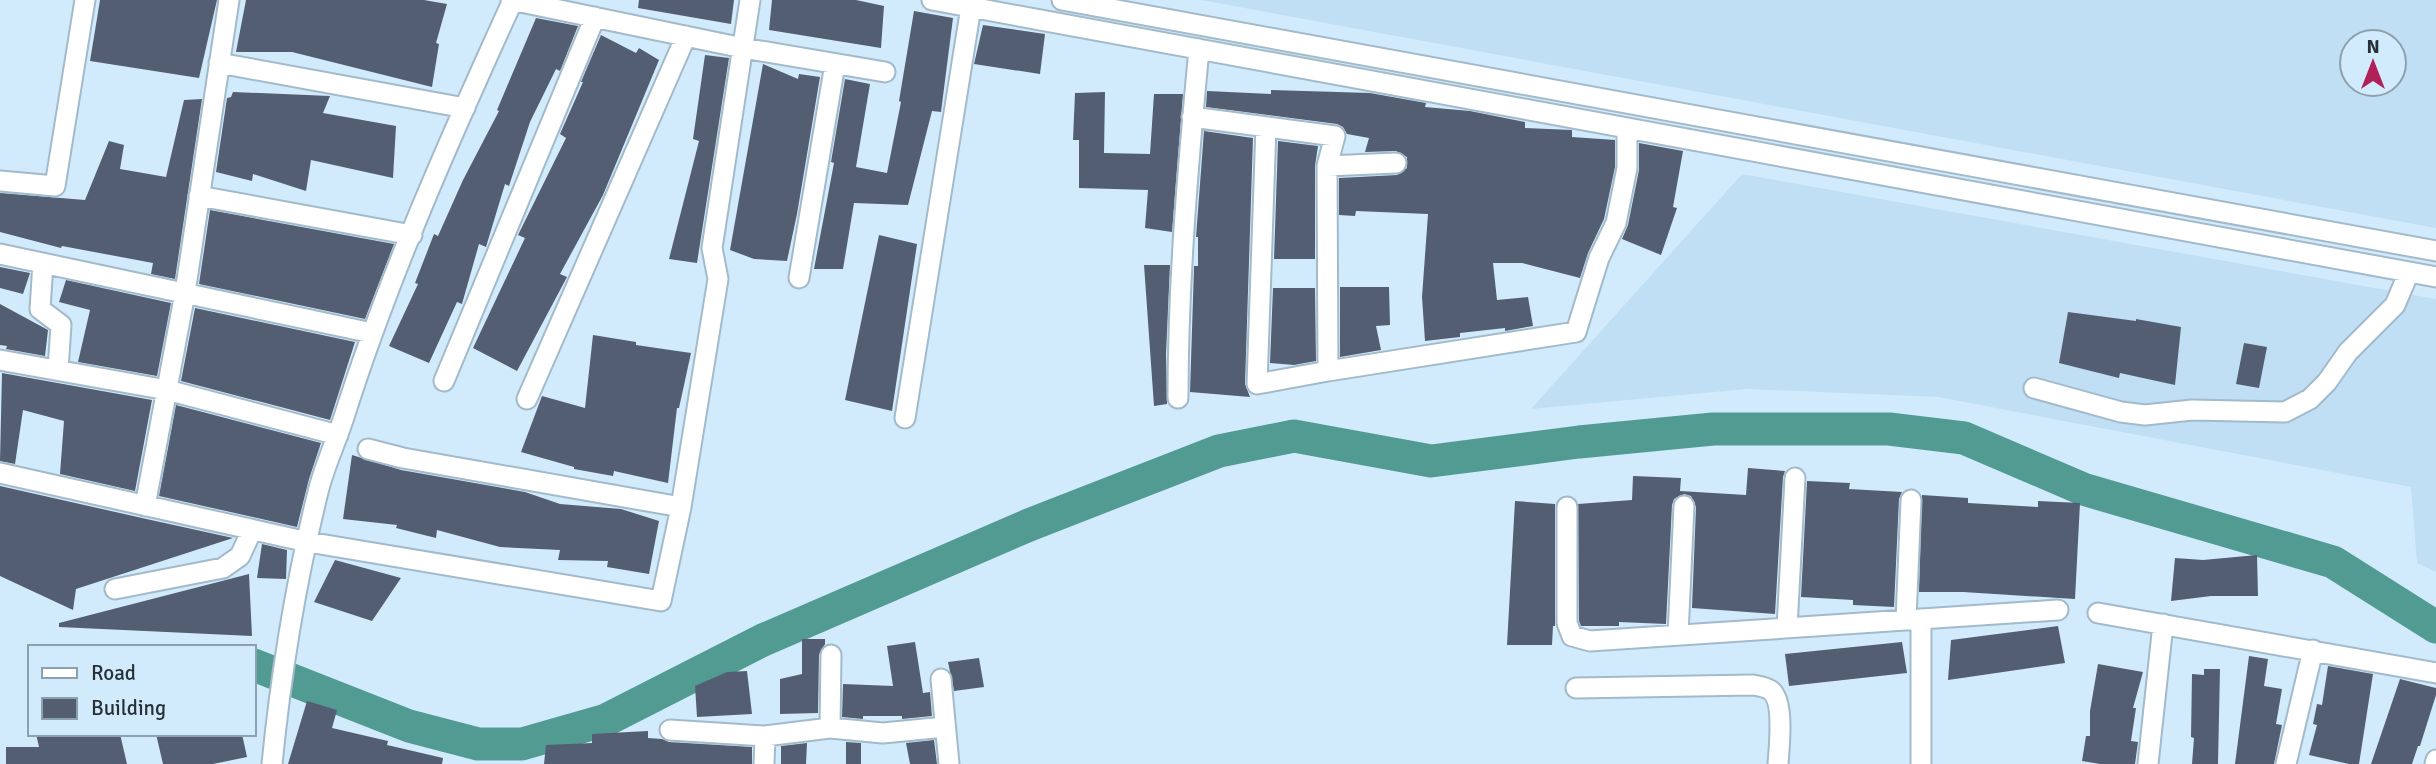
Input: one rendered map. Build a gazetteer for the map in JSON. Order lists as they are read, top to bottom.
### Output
{
  "legend": ["Road", "Building"],
  "north": "top"
}
